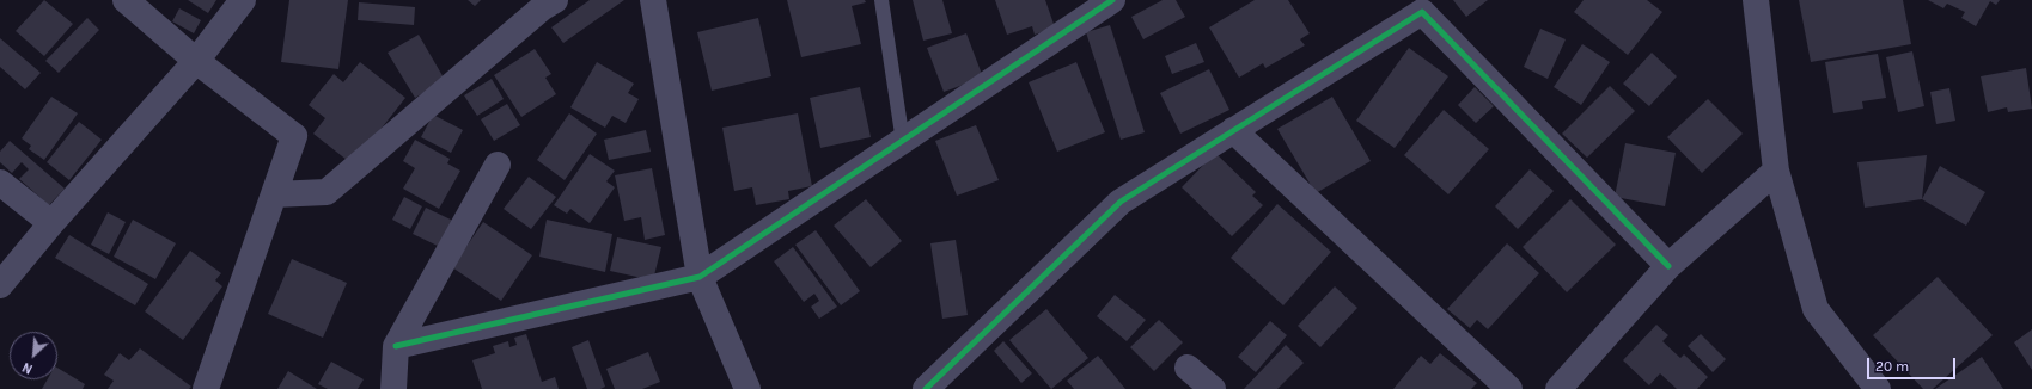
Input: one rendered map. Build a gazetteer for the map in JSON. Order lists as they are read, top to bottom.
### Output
{
  "scale_bar": "20 m",
  "north": "bottom left"
}
